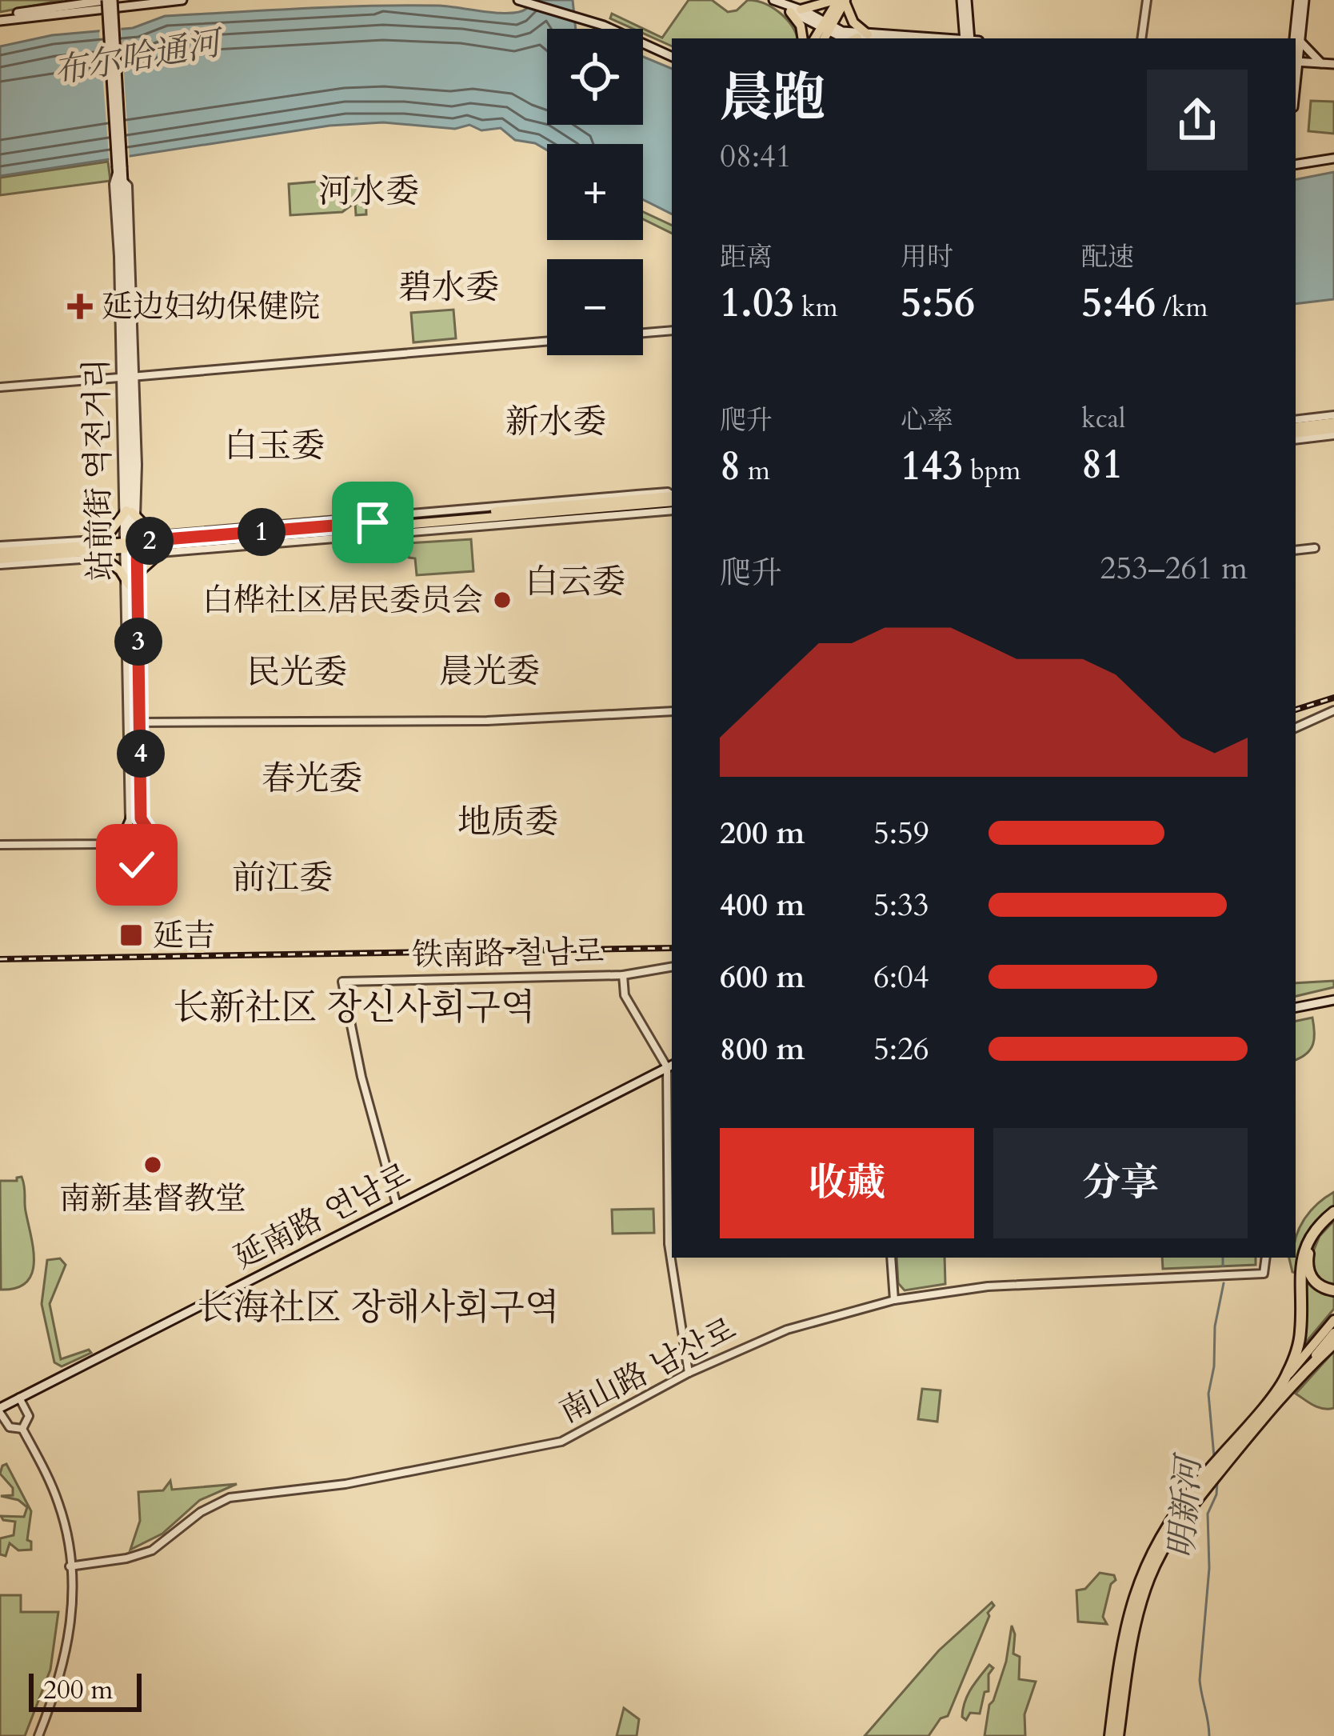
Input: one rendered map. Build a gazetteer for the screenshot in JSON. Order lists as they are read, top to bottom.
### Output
{
  "streets": {
    "main road": ["站前街 역전거리", "延南路 연남로"],
    "street": ["铁南路 철남로", "南山路 남산로"]
  },
  "crossings": [
    ["铁南路 철남로", "延南路 연남로"]
  ],
  "districts": [
    "河水委",
    "碧水委",
    "新水委",
    "白玉委",
    "白云委",
    "晨光委",
    "民光委",
    "春光委",
    "地质委",
    "前江委",
    "长新社区 장신사회구역",
    "长海社区 장해사회구역"
  ],
  "water": ["布尔哈通河", "明新河"],
  "places": {
    "health": ["延边妇幼保健院"],
    "other": ["白桦社区居民委员会", "南新基督教堂"],
    "transit": ["延吉"]
  },
  "scale_bar": "200 m",
  "page": {
    "map_buttons": ["+", "−"],
    "heading": ["晨跑", "08:41"],
    "stats": [
      ["距离", "1.03 km"],
      ["用时", "5:56"],
      ["配速", "5:46 /km"],
      ["爬升", "8 m"],
      ["心率", "143 bpm"],
      ["kcal", "81"]
    ],
    "pins": [
      "1",
      "2",
      "3",
      "4"
    ],
    "chart": ["爬升", "253–261 m"],
    "list": [
      {
        "name": "200 m",
        "note": "5:59"
      },
      {
        "name": "400 m",
        "note": "5:33"
      },
      {
        "name": "600 m",
        "note": "6:04"
      },
      {
        "name": "800 m",
        "note": "5:26"
      }
    ],
    "buttons": ["收藏", "分享"],
    "scale": "200 m"
  }
}
